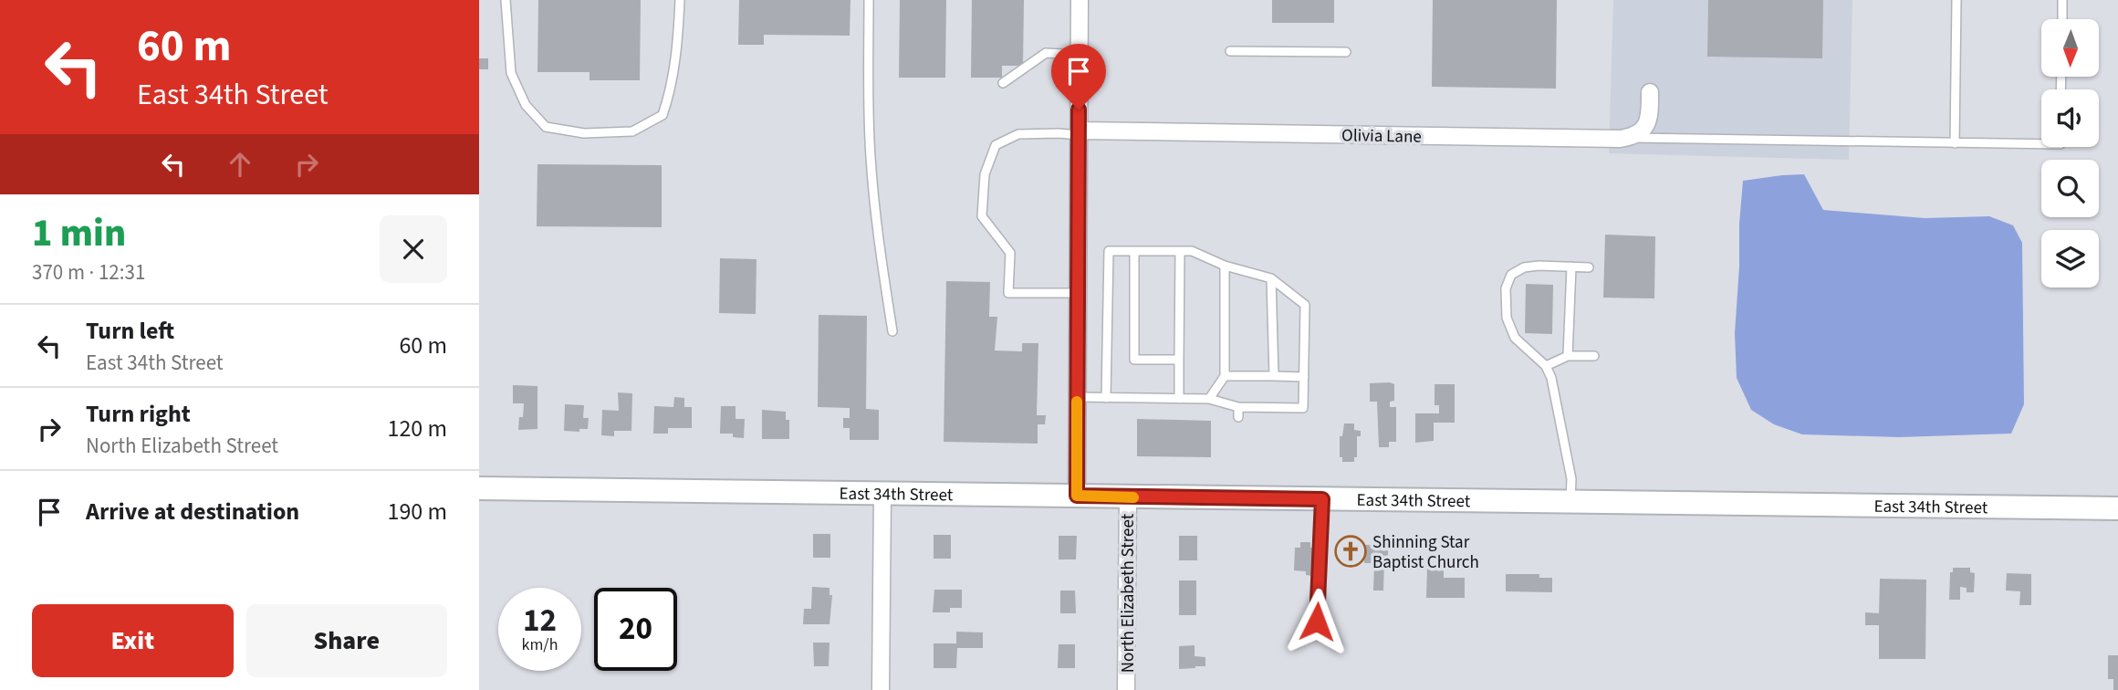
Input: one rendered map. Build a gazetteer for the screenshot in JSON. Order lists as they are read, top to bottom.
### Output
{
  "streets": {
    "main road": ["East 34th Street"],
    "street": ["Olivia Lane", "North Elizabeth Street"]
  },
  "crossings": [
    ["East 34th Street", "North Elizabeth Street"]
  ],
  "places": {
    "church": ["Shinning Star Baptist Church"]
  },
  "north": "bottom",
  "page": {
    "turn": ["60 m", "East 34th Street"],
    "heading": ["1 min", "370 m · 12:31"],
    "list": [
      {
        "name": "Turn left",
        "note": "East 34th Street",
        "value": "60 m"
      },
      {
        "name": "Turn right",
        "note": "North Elizabeth Street",
        "value": "120 m"
      },
      {
        "name": "Arrive at destination",
        "value": "190 m"
      }
    ],
    "speed": "12 km/h",
    "limit": "20",
    "buttons": ["Exit", "Share"]
  }
}
